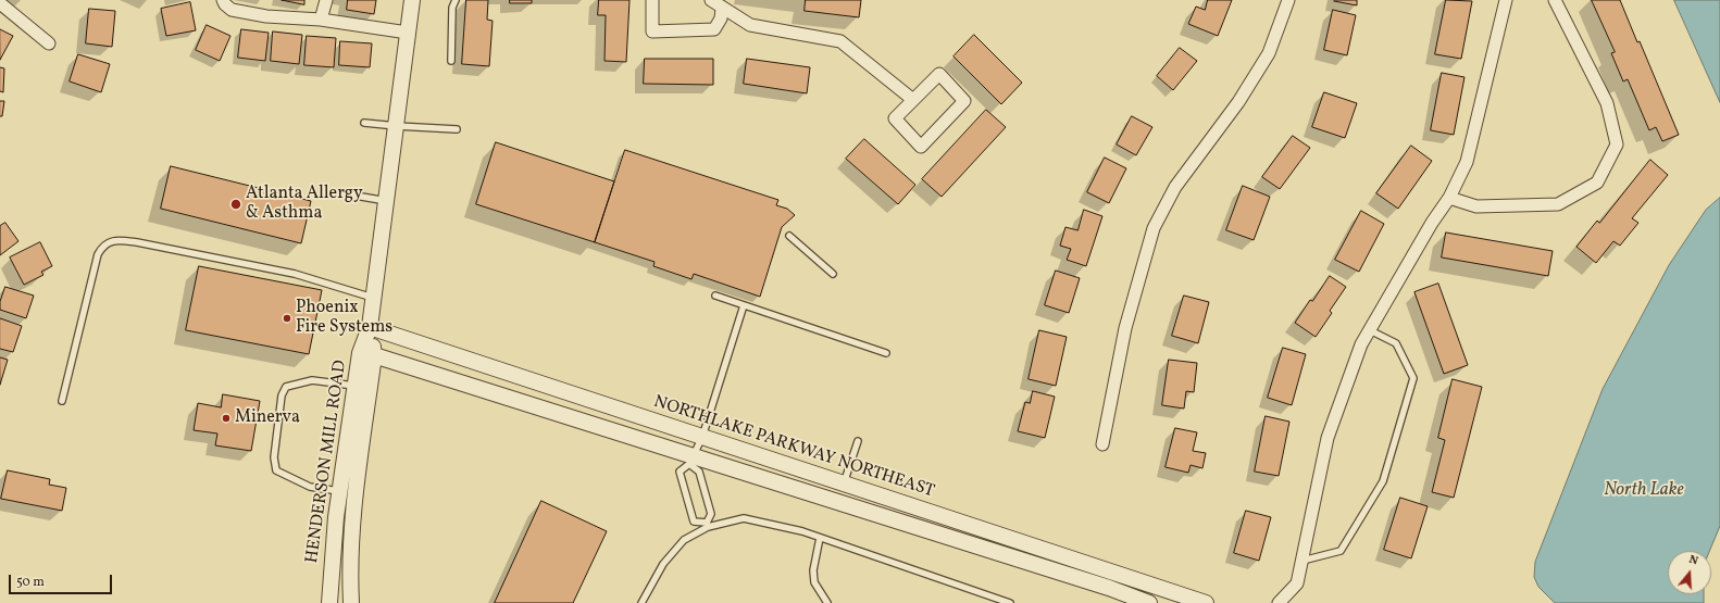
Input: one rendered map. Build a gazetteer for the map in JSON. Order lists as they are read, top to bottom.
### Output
{
  "streets": {
    "street": ["NORTHLAKE PARKWAY NORTHEAST", "HENDERSON MILL ROAD"]
  },
  "crossings": [
    ["NORTHLAKE PARKWAY NORTHEAST", "HENDERSON MILL ROAD"]
  ],
  "water": ["North Lake"],
  "places": ["Atlanta Allergy & Asthma", "Phoenix Fire Systems", "Minerva"],
  "scale_bar": "50 m",
  "north": "top"
}
